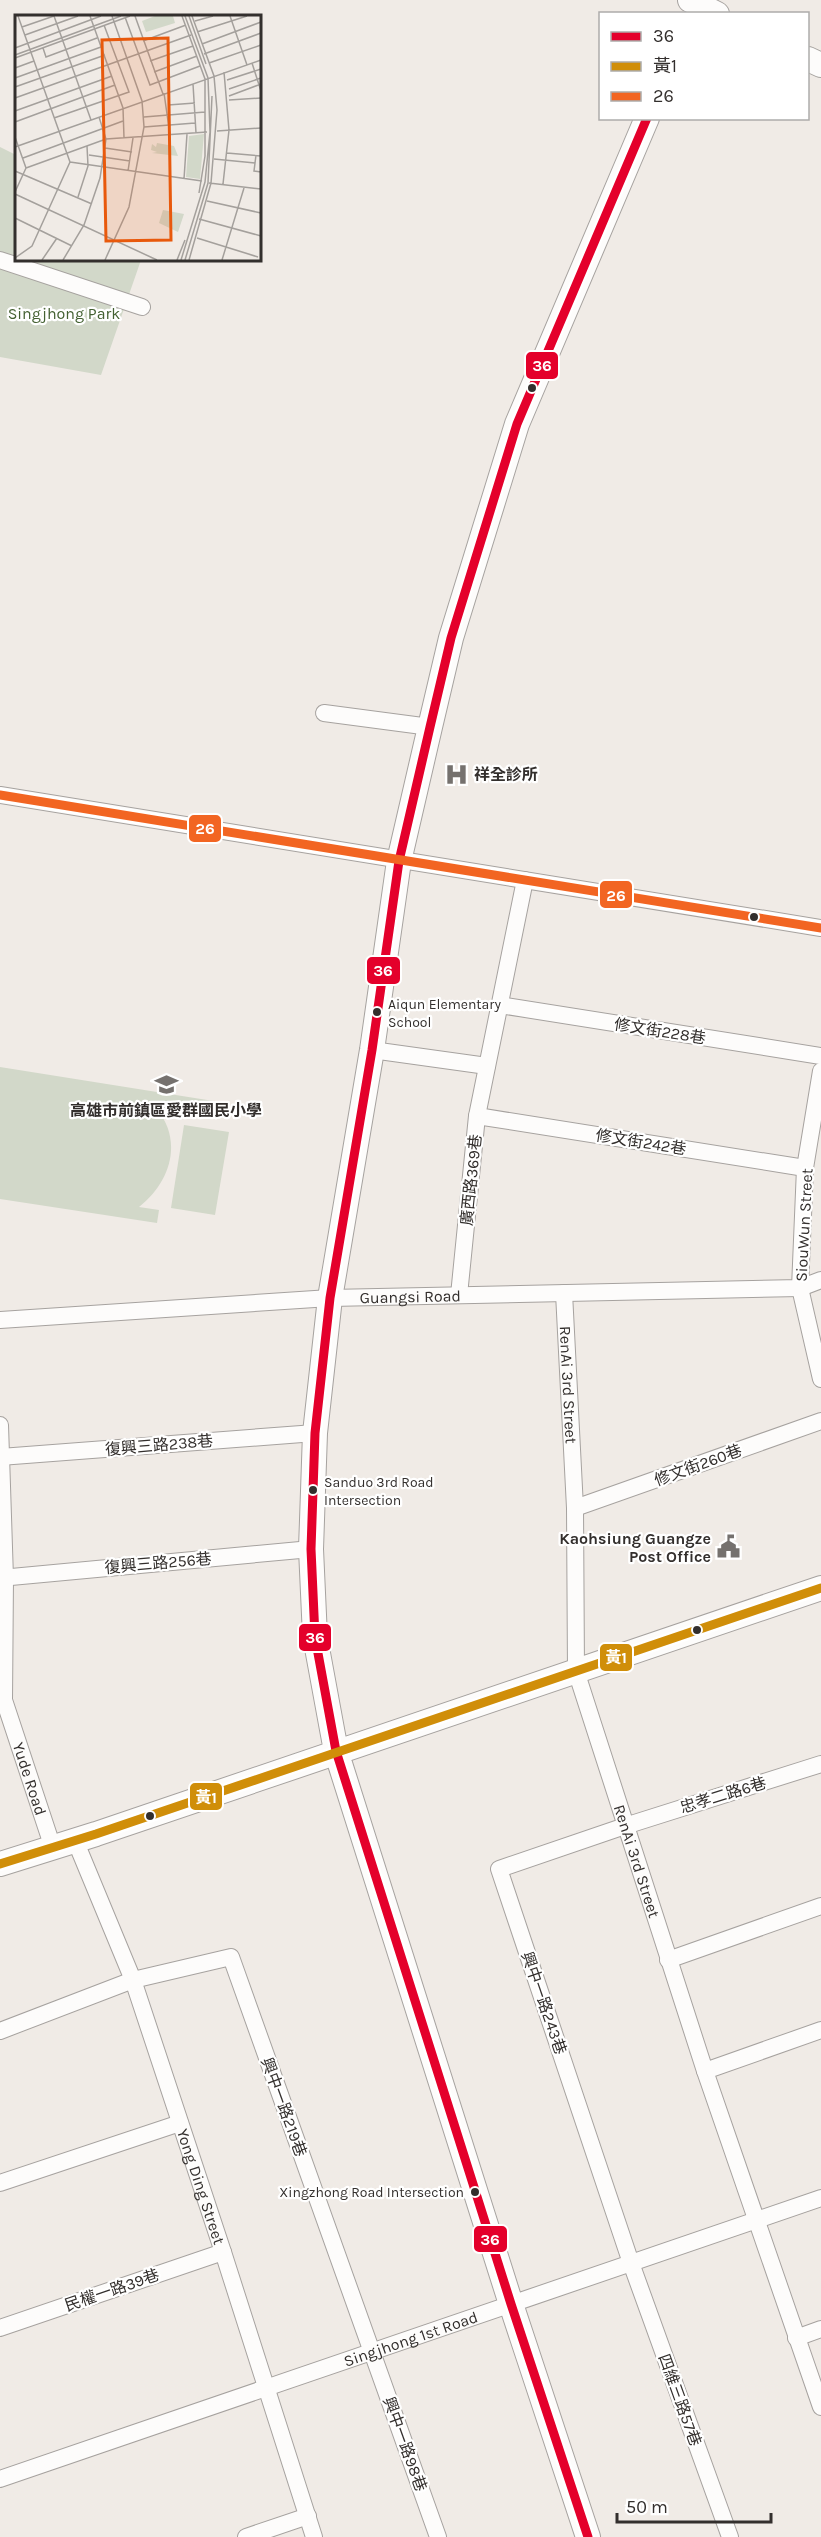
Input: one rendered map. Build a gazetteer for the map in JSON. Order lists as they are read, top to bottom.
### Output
{
  "streets": {
    "street": [
      "修文街228巷",
      "修文街242巷",
      "廣西路369巷",
      "SiouWun Street",
      "Guangsi Road",
      "RenAi 3rd Street",
      "復興三路238巷",
      "修文街260巷",
      "復興三路256巷",
      "Yude Road",
      "忠孝二路6巷",
      "興中一路243巷",
      "興中一路219巷",
      "Yong Ding Street",
      "民權一路39巷",
      "Singjhong 1st Road",
      "四維三路57巷",
      "興中一路98巷"
    ]
  },
  "crossings": [
    ["修文街228巷", "廣西路369巷"],
    ["修文街242巷", "廣西路369巷"],
    ["修文街242巷", "SiouWun Street"],
    ["廣西路369巷", "Guangsi Road"],
    ["SiouWun Street", "Guangsi Road"],
    ["Guangsi Road", "RenAi 3rd Street"],
    ["RenAi 3rd Street", "修文街260巷"],
    ["RenAi 3rd Street", "忠孝二路6巷"],
    ["RenAi 3rd Street", "興中一路243巷"],
    ["RenAi 3rd Street", "Singjhong 1st Road"],
    ["復興三路238巷", "Yude Road"],
    ["復興三路256巷", "Yude Road"],
    ["忠孝二路6巷", "興中一路243巷"],
    ["興中一路243巷", "Singjhong 1st Road"],
    ["興中一路243巷", "四維三路57巷"],
    ["興中一路219巷", "Yong Ding Street"],
    ["興中一路219巷", "Singjhong 1st Road"],
    ["興中一路219巷", "興中一路98巷"],
    ["Yong Ding Street", "民權一路39巷"],
    ["Yong Ding Street", "Singjhong 1st Road"],
    ["Singjhong 1st Road", "四維三路57巷"],
    ["Singjhong 1st Road", "興中一路98巷"]
  ],
  "parks": ["Singjhong Park"],
  "places": {
    "hospital": ["祥全診所"],
    "other": ["Aiqun Elementary School", "Sanduo 3rd Road Intersection", "Xingzhong Road Intersection"],
    "school or university": ["高雄市前鎮區愛群國民小學"],
    "public building": ["Kaohsiung Guangze Post Office"]
  },
  "lines": ["transit line 36", "transit line 26", "transit line 黃1"],
  "legend": ["36", "黃1", "26"],
  "scale_bar": "50 m"
}
